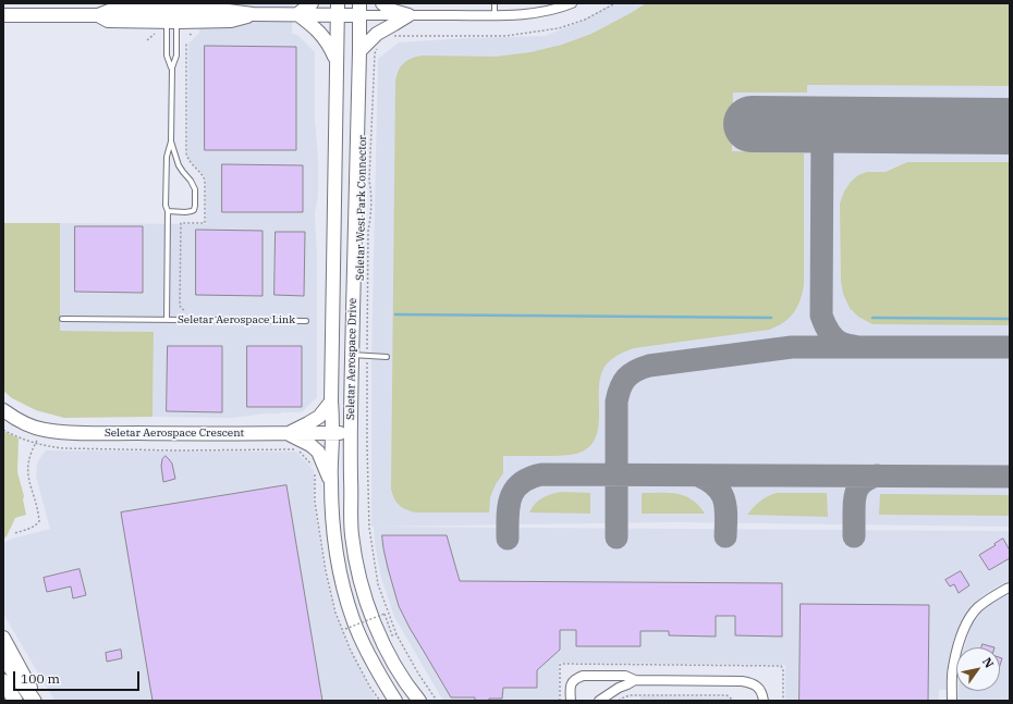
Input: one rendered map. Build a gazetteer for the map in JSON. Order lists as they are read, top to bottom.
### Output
{
  "streets": {
    "street": ["Seletar Aerospace Drive", "Seletar Aerospace Crescent"],
    "lane": ["Seletar Aerospace Link"],
    "path": ["Seletar West Park Connector"]
  },
  "crossings": [
    ["Seletar Aerospace Drive", "Seletar Aerospace Crescent"]
  ],
  "scale_bar": "100 m",
  "north": "top right"
}
